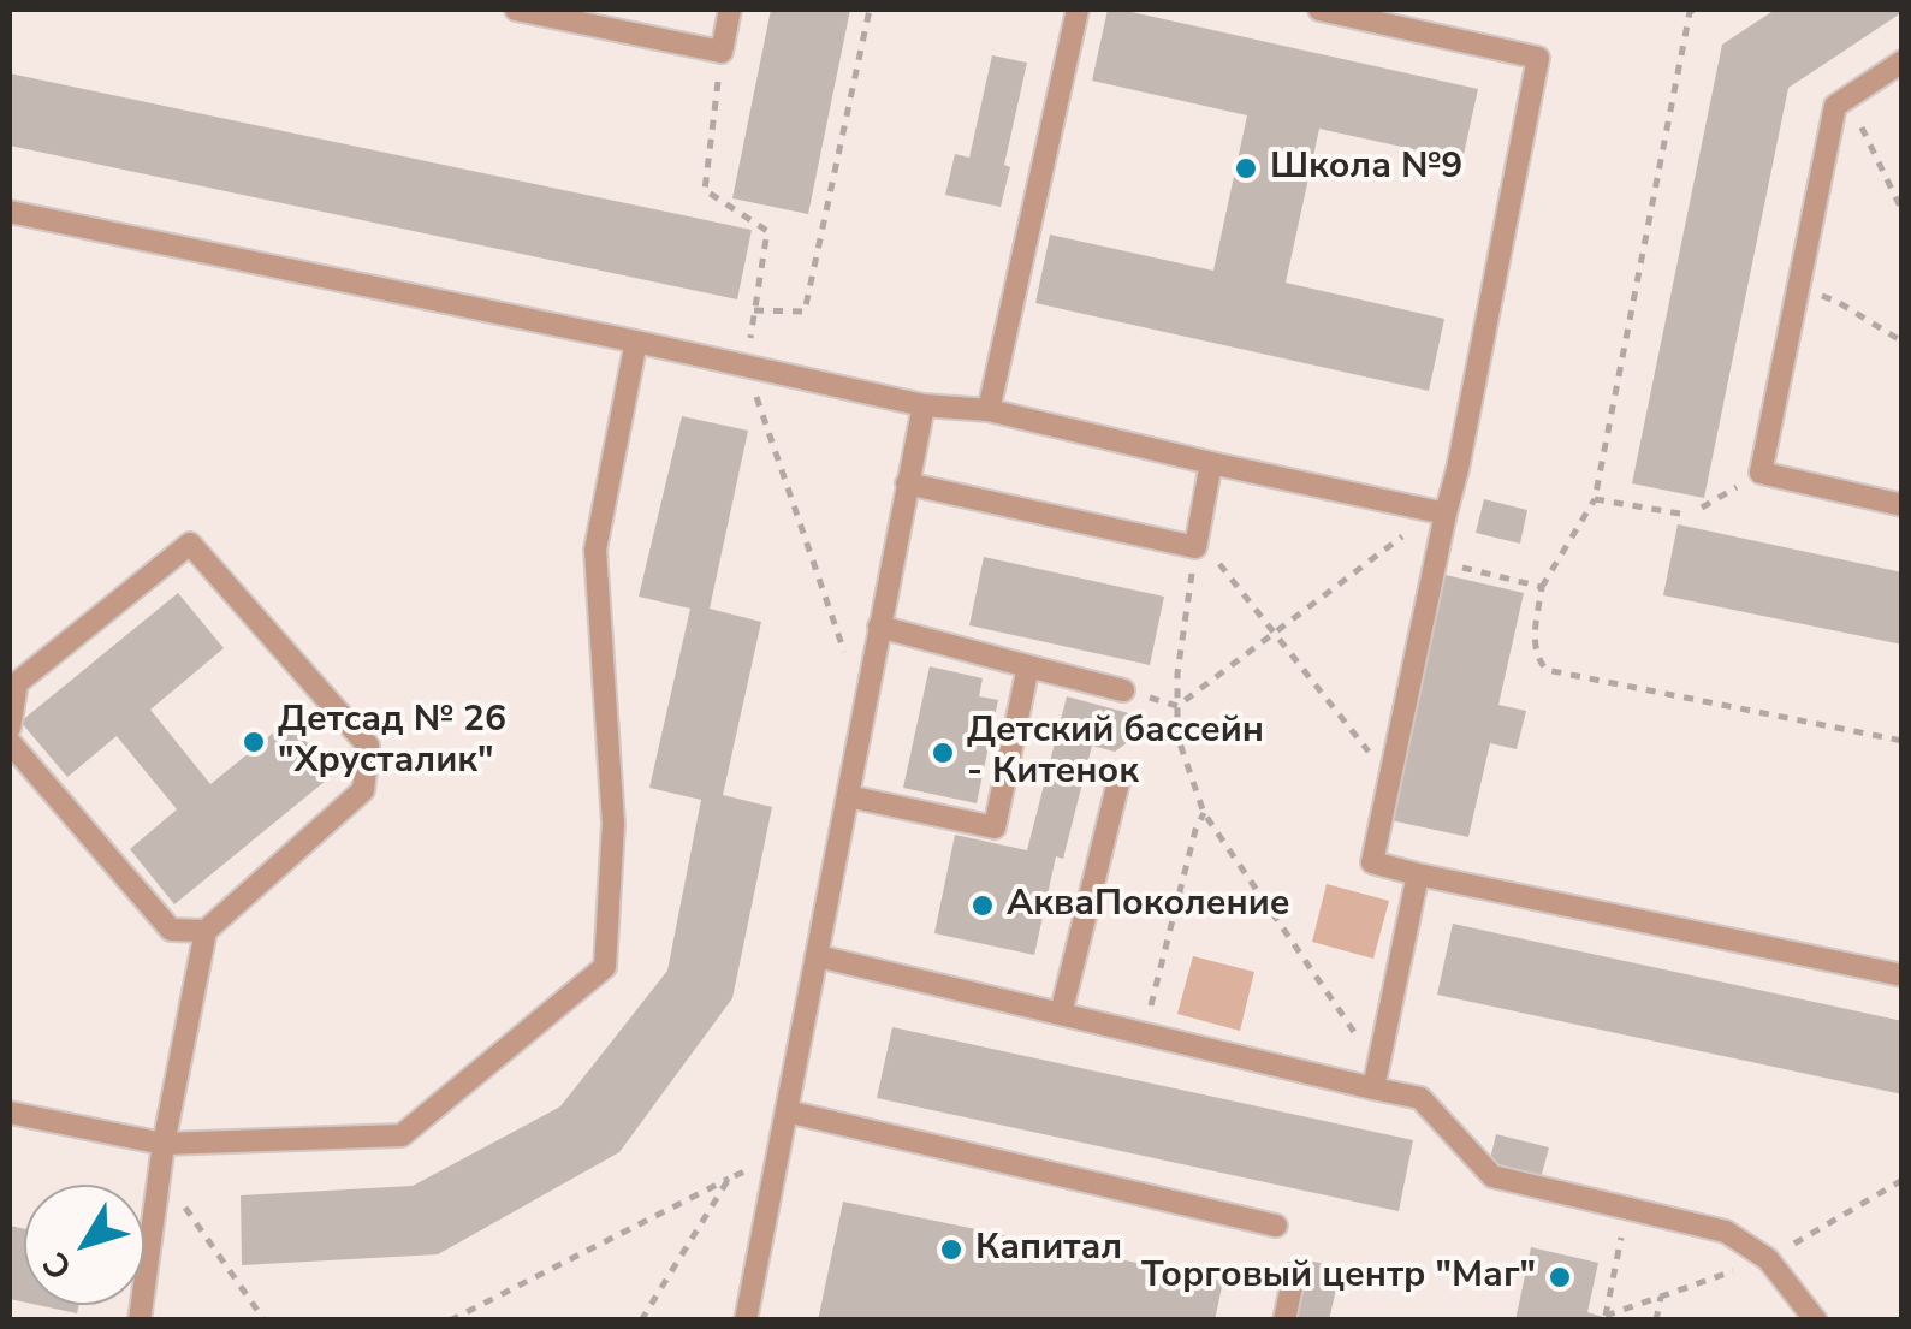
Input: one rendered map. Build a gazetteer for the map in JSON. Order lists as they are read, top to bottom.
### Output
{
  "places": [
    "Школа №9",
    "Детсад № 26 \"Хрусталик\"",
    "Детский бассейн - Китенок",
    "АкваПоколение",
    "Капитал",
    "Торговый центр \"Маг\""
  ],
  "north": "bottom left"
}
